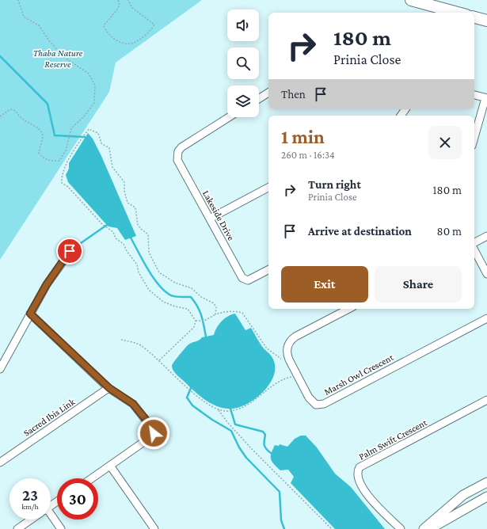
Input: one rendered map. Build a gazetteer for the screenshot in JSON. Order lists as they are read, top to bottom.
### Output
{
  "streets": {
    "street": [
      "Lakeside Drive",
      "Marsh Owl Crescent",
      "Sacred Ibis Link",
      "Palm Swift Crescent"
    ]
  },
  "parks": ["Thaba Nature Reserve"],
  "page": {
    "turn": ["180 m", "Prinia Close"],
    "then": "Then",
    "heading": ["1 min", "260 m · 16:34"],
    "list": [
      {
        "name": "Turn right",
        "note": "Prinia Close",
        "value": "180 m"
      },
      {
        "name": "Arrive at destination",
        "value": "80 m"
      }
    ],
    "buttons": ["Exit", "Share"],
    "speed": "23 km/h",
    "limit": "30"
  }
}
